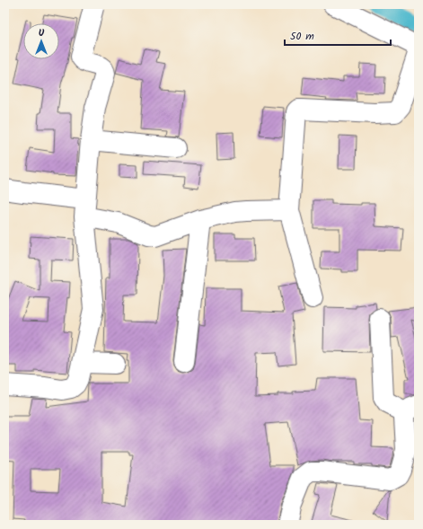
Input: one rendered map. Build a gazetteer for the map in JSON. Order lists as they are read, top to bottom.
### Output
{
  "scale_bar": "50 m",
  "north": "top"
}
